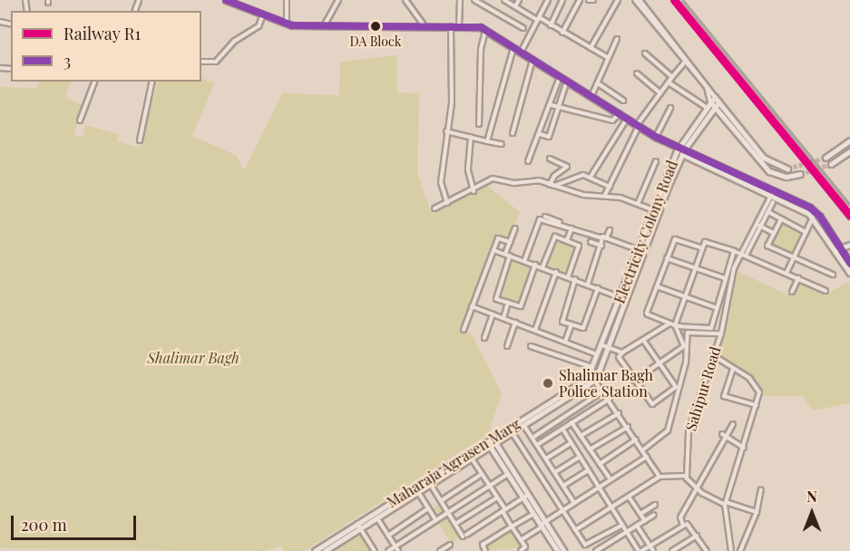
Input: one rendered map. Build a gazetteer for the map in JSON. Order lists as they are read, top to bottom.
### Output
{
  "streets": {
    "street": ["Electricity Colony Road", "Sahipur Road", "Maharaja Agrasen Marg"]
  },
  "crossings": [
    ["Electricity Colony Road", "Maharaja Agrasen Marg"]
  ],
  "parks": ["Shalimar Bagh"],
  "places": ["DA Block", "Shalimar Bagh Police Station"],
  "lines": ["rail line R1", "transit line 3"],
  "legend": ["Railway R1", "3"],
  "scale_bar": "200 m",
  "north": "top"
}
